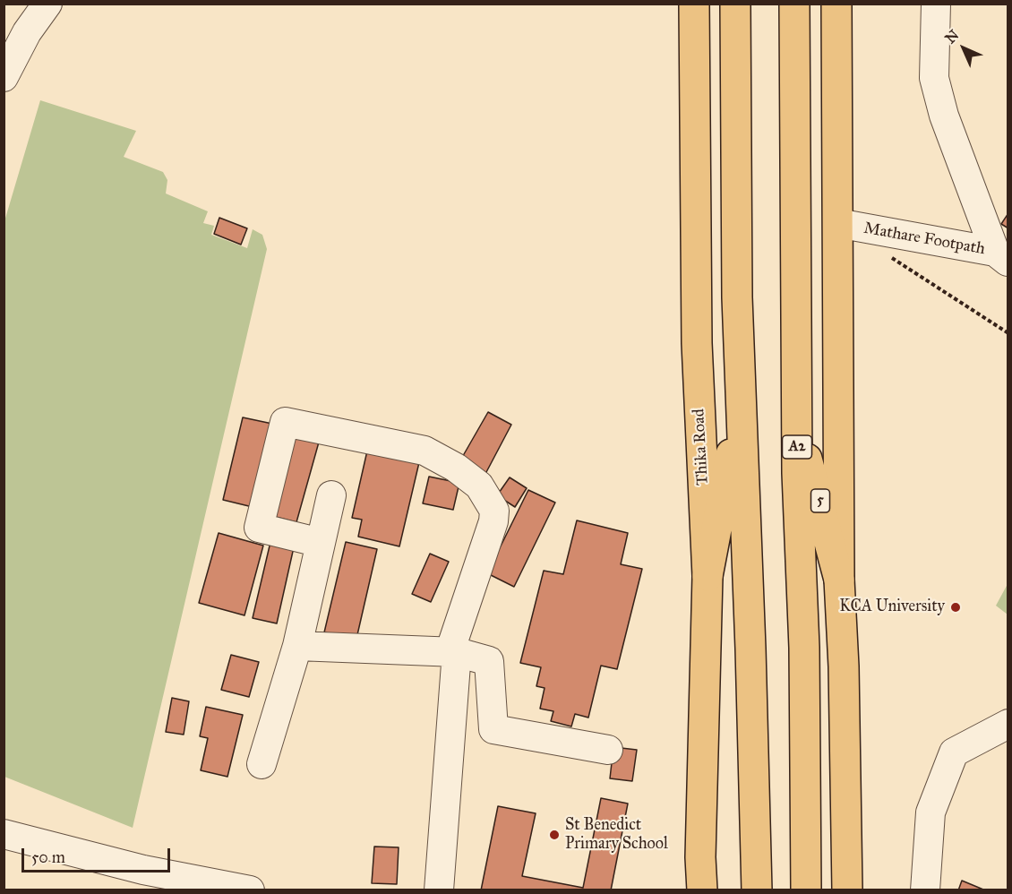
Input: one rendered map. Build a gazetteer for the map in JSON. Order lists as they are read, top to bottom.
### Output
{
  "streets": {
    "main road": ["Thika Road", "A2", "5"],
    "street": ["Mathare Footpath"]
  },
  "crossings": [
    ["A2", "5"]
  ],
  "places": ["KCA University", "St Benedict Primary School"],
  "scale_bar": "50 m",
  "north": "top left"
}
